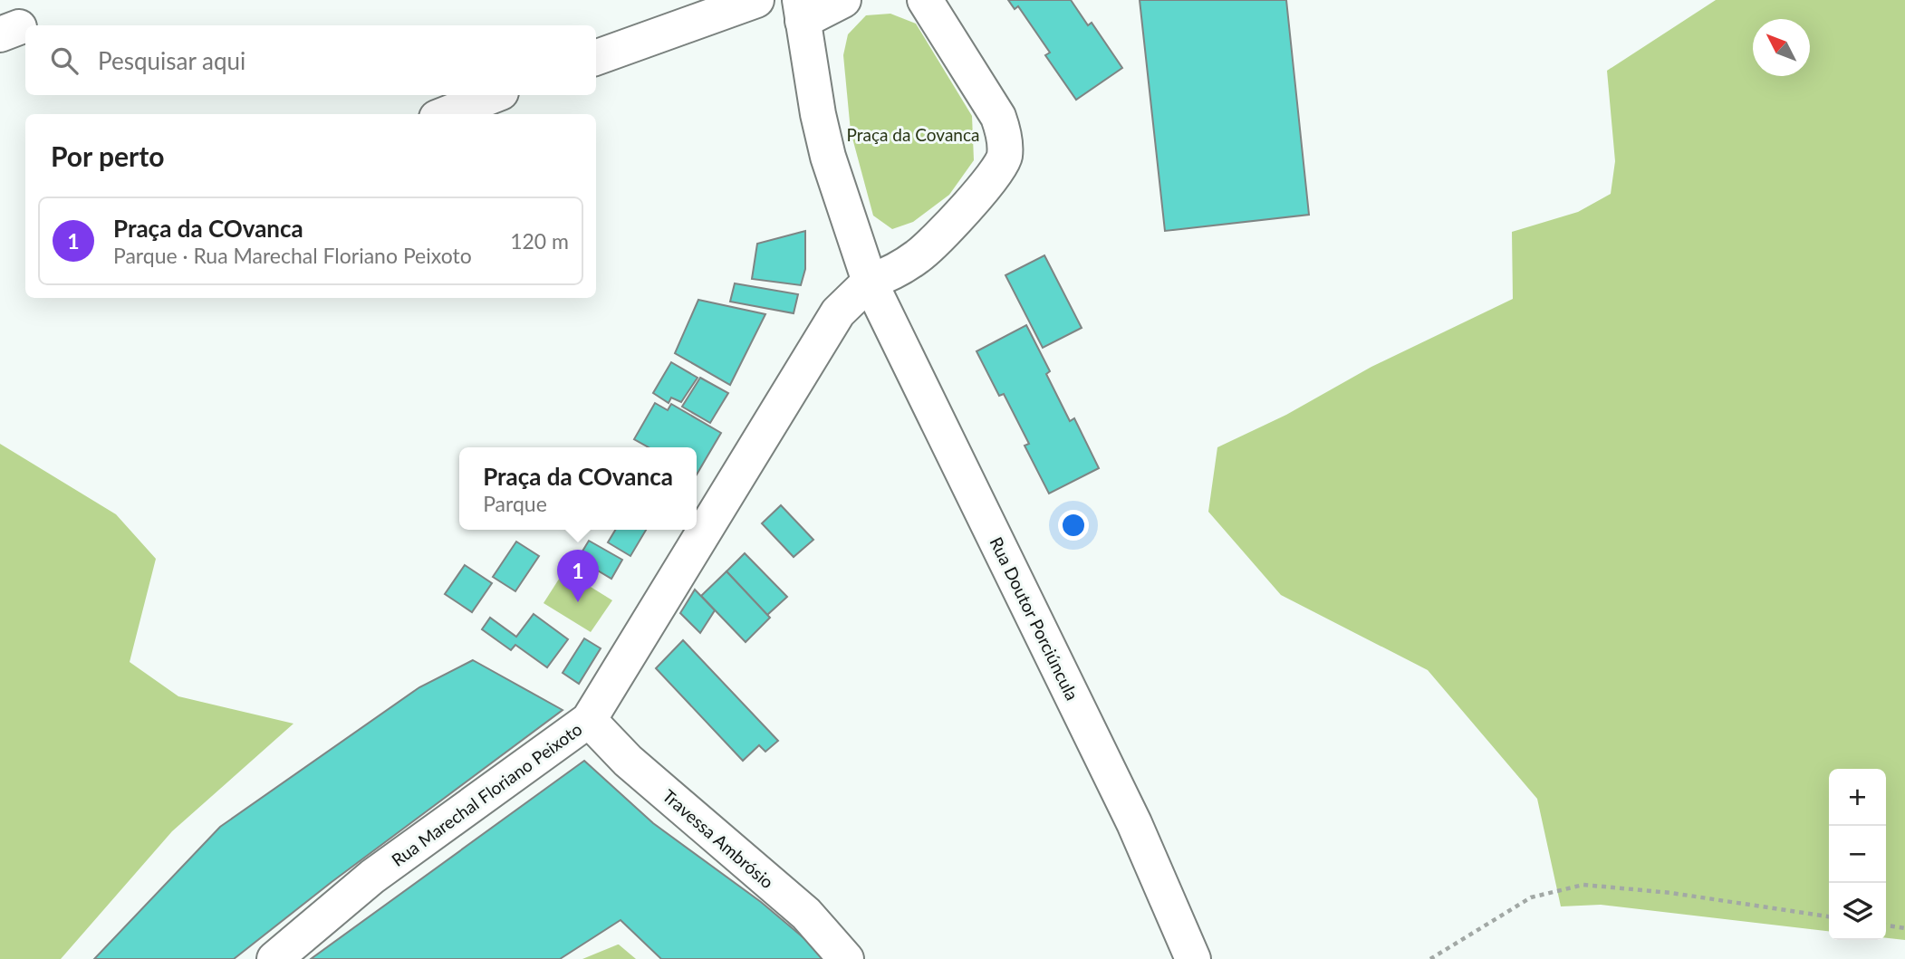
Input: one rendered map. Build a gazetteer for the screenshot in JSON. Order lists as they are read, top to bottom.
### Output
{
  "streets": {
    "main road": ["Rua Doutor Porciúncula", "Rua Marechal Floriano Peixoto", "Travessa Ambrósio"]
  },
  "crossings": [
    ["Rua Doutor Porciúncula", "Rua Marechal Floriano Peixoto"],
    ["Rua Marechal Floriano Peixoto", "Travessa Ambrósio"]
  ],
  "parks": ["Praça da Covanca"],
  "north": "top left",
  "page": {
    "search": "Pesquisar aqui",
    "heading": "Por perto",
    "list": [
      {
        "mark": "1",
        "name": "Praça da COvanca",
        "note": "Parque · Rua Marechal Floriano Peixoto",
        "value": "120 m"
      }
    ],
    "popup": ["Praça da COvanca", "Parque"],
    "pins": "1",
    "map_buttons": ["+", "−"]
  }
}
